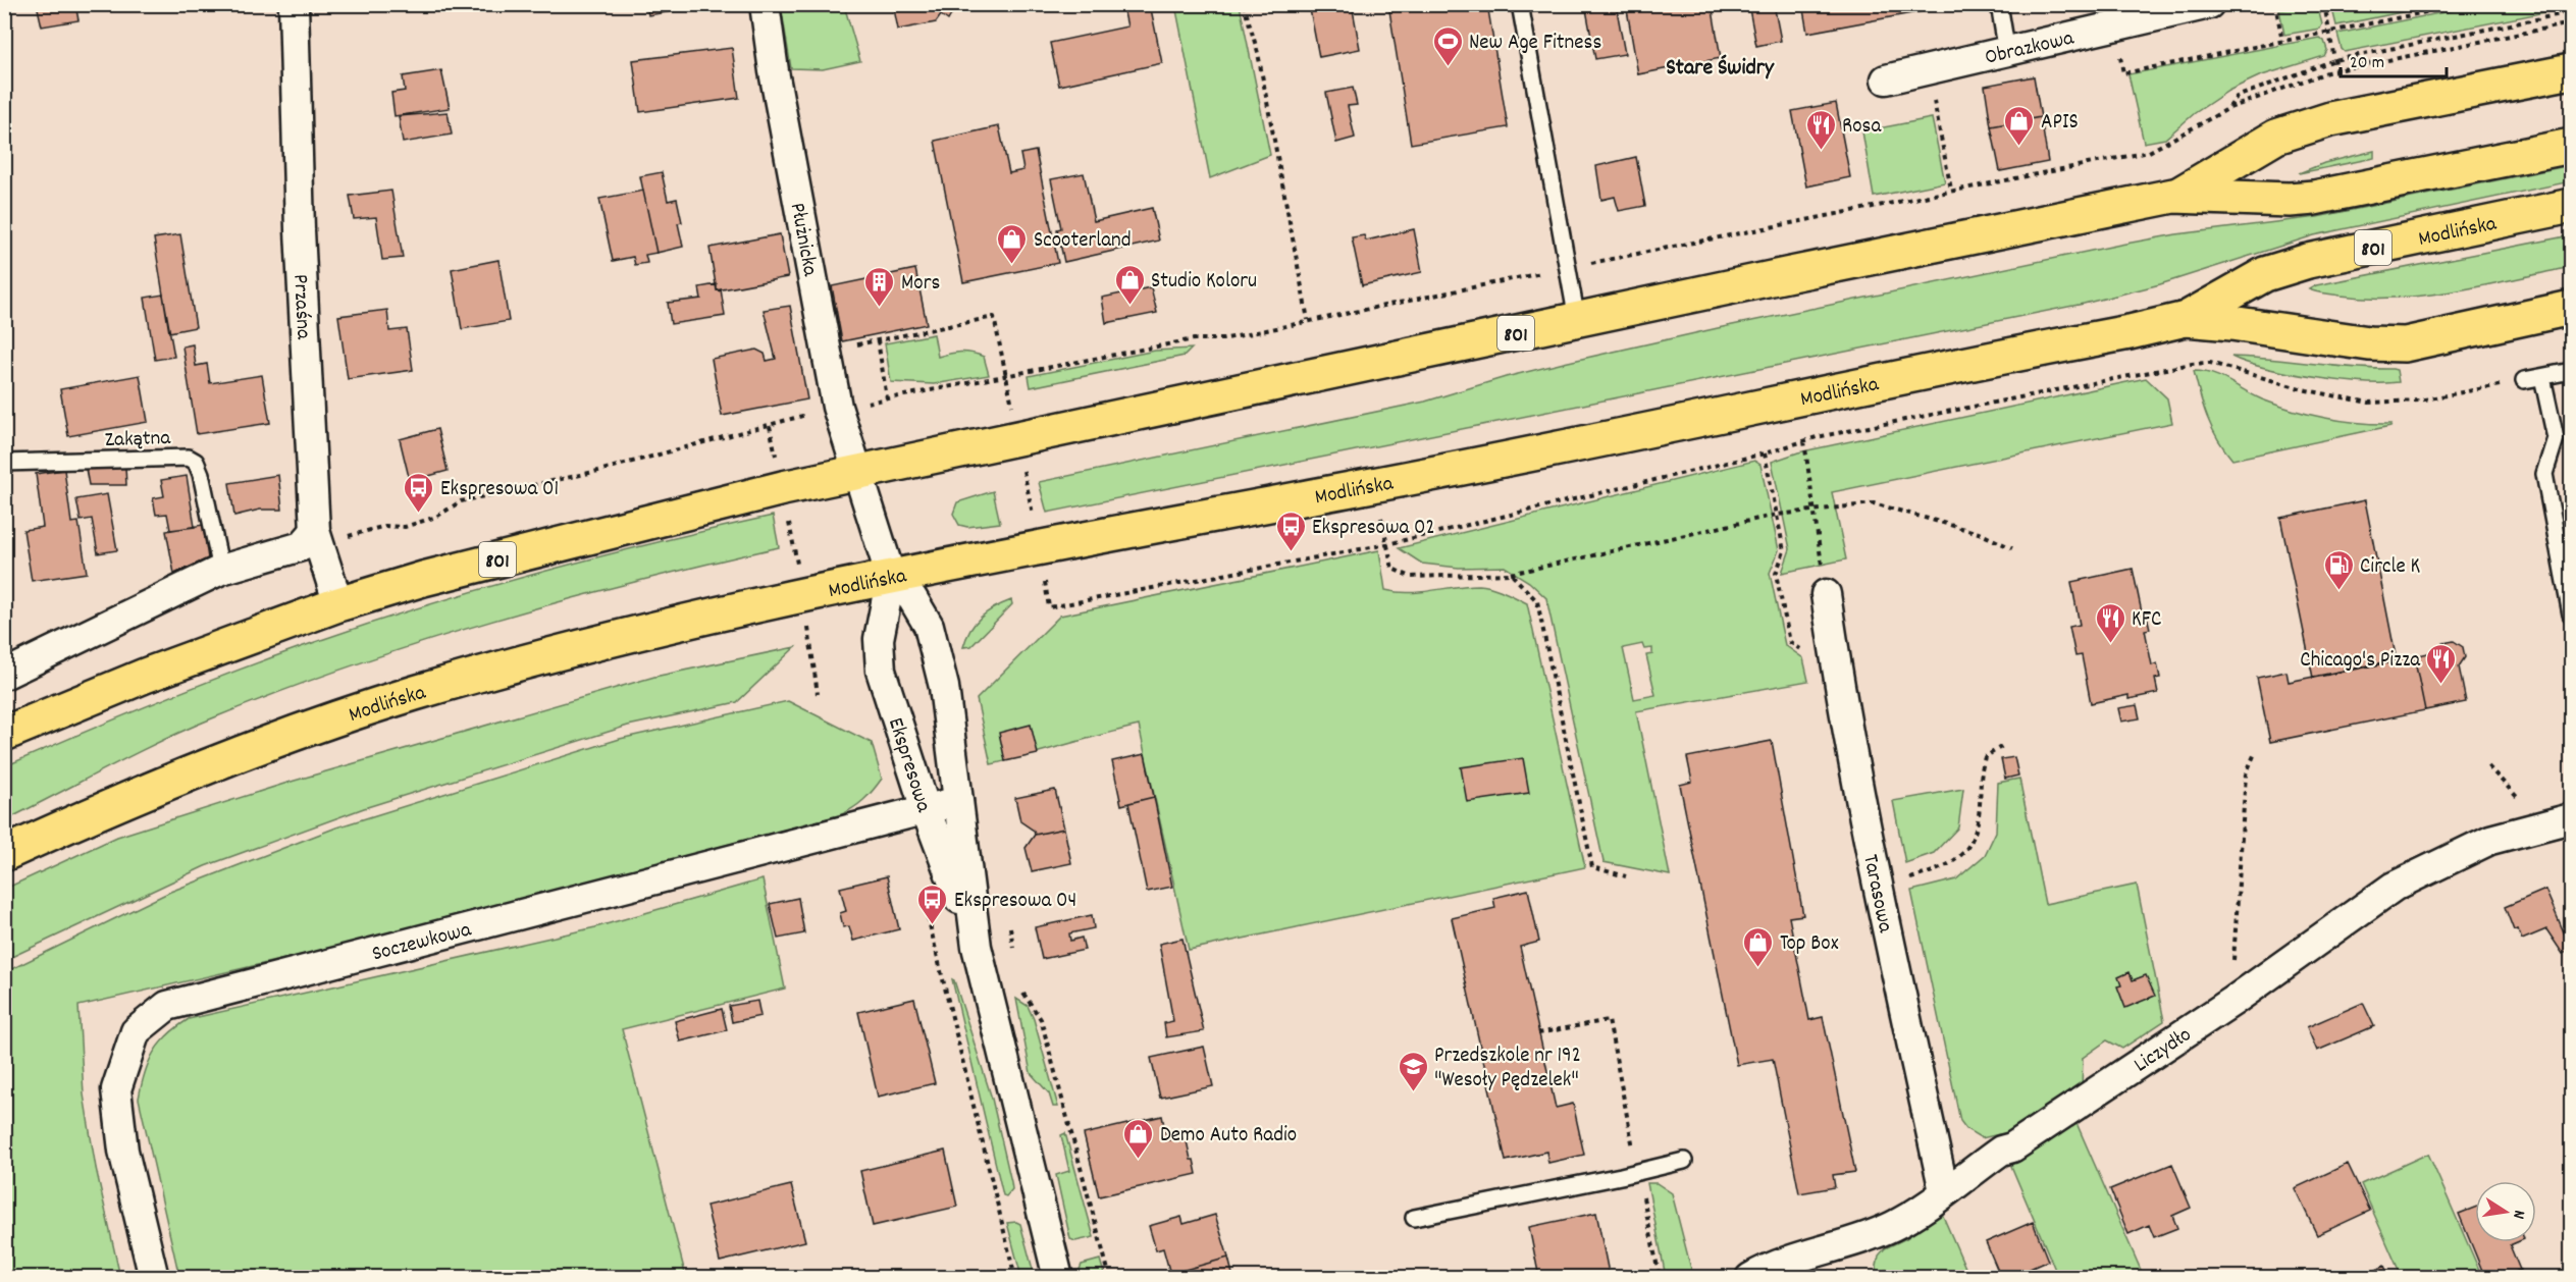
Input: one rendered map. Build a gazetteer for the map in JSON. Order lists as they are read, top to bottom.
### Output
{
  "streets": {
    "main road": ["Modlińska", "801"],
    "street": [
      "Obrazkowa",
      "Płużnicka",
      "Przaśna",
      "Ekspresowa",
      "Tarasowa",
      "Soczewkowa",
      "Liczydło"
    ],
    "lane": ["Zakątna"]
  },
  "crossings": [
    ["Modlińska", "Ekspresowa"],
    ["Płużnicka", "801"],
    ["Płużnicka", "Ekspresowa"],
    ["801", "Przaśna"],
    ["801", "Ekspresowa"],
    ["Ekspresowa", "Soczewkowa"],
    ["Tarasowa", "Liczydło"]
  ],
  "districts": ["Stare Świdry"],
  "places": {
    "sports": ["New Age Fitness"],
    "shop": [
      "APIS",
      "Scooterland",
      "Studio Koloru",
      "Top Box",
      "Demo Auto Radio"
    ],
    "restaurant": ["Rosa", "KFC", "Chicago's Pizza"],
    "building": ["Mors"],
    "bus stop": ["Ekspresowa 01", "Ekspresowa 02", "Ekspresowa 04"],
    "fuel station": ["Circle K"],
    "school or university": ["Przedszkole nr 192 \"Wesoły Pędzelek\""]
  },
  "scale_bar": "20 m",
  "north": "right"
}
